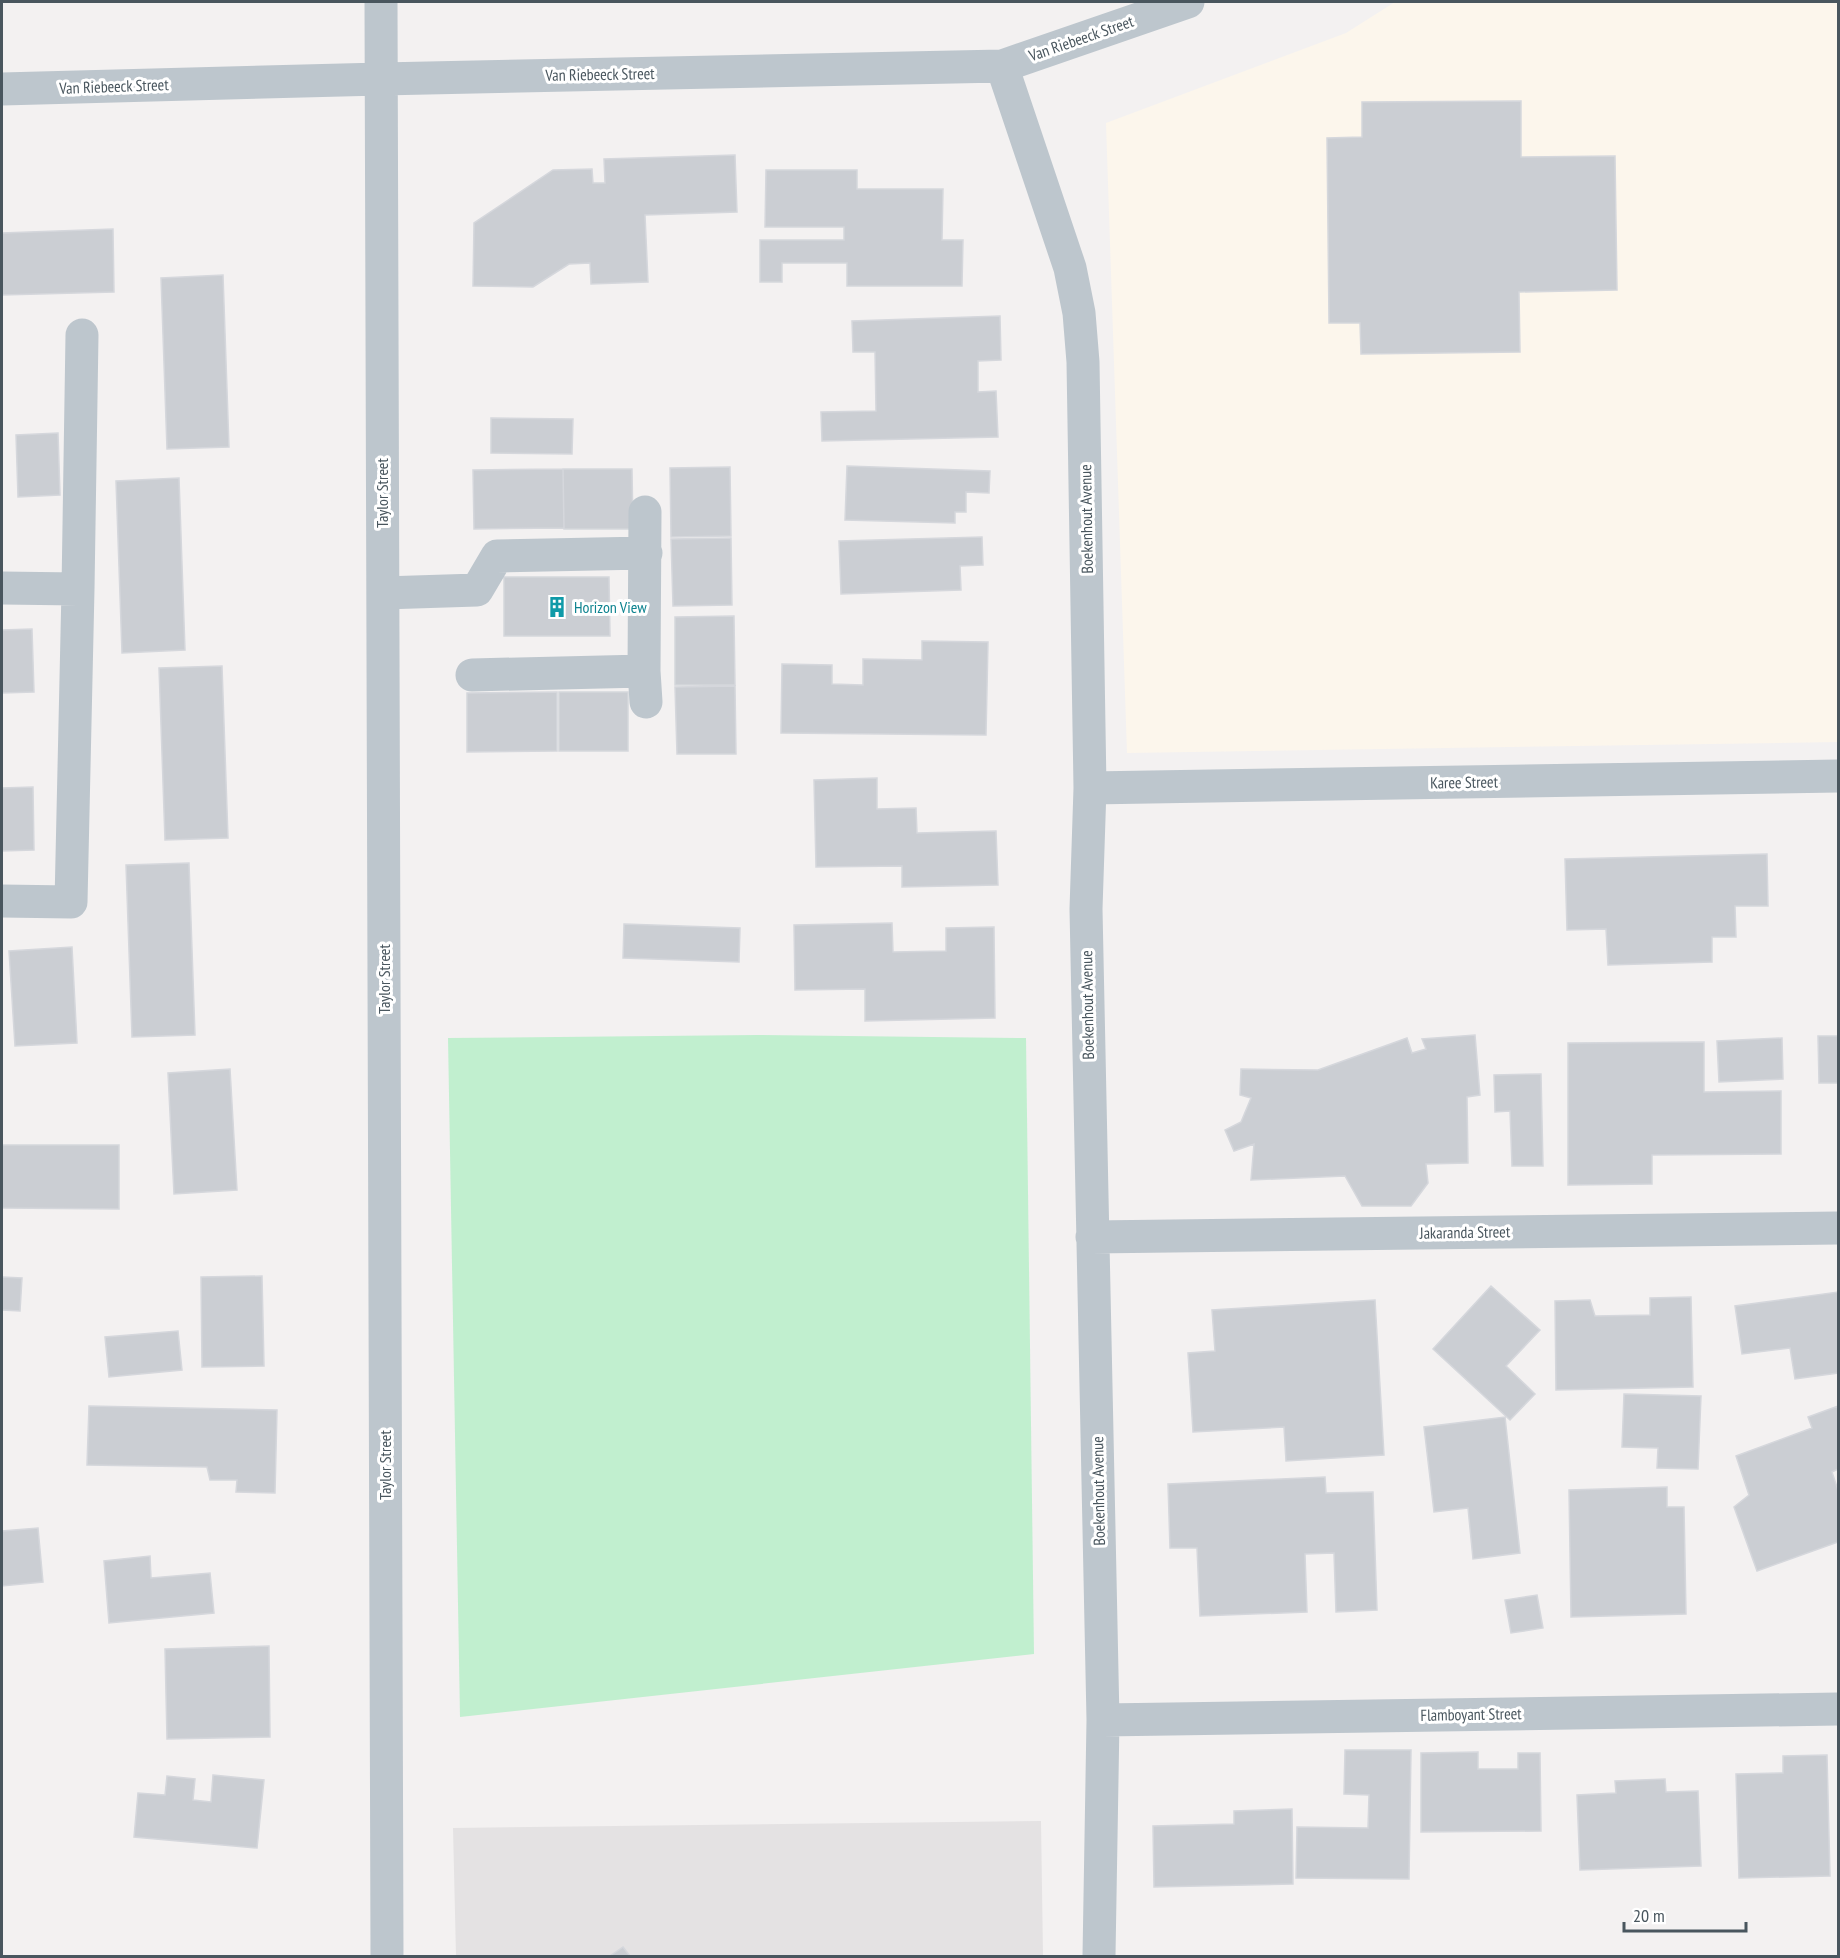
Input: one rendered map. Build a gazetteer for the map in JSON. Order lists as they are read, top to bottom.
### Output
{
  "streets": {
    "street": [
      "Van Riebeeck Street",
      "Taylor Street",
      "Boekenhout Avenue",
      "Karee Street",
      "Jakaranda Street",
      "Flamboyant Street"
    ]
  },
  "crossings": [
    ["Van Riebeeck Street", "Taylor Street"],
    ["Van Riebeeck Street", "Boekenhout Avenue"],
    ["Boekenhout Avenue", "Karee Street"],
    ["Boekenhout Avenue", "Jakaranda Street"],
    ["Boekenhout Avenue", "Flamboyant Street"]
  ],
  "places": {
    "building": ["Horizon View"]
  },
  "scale_bar": "20 m"
}
